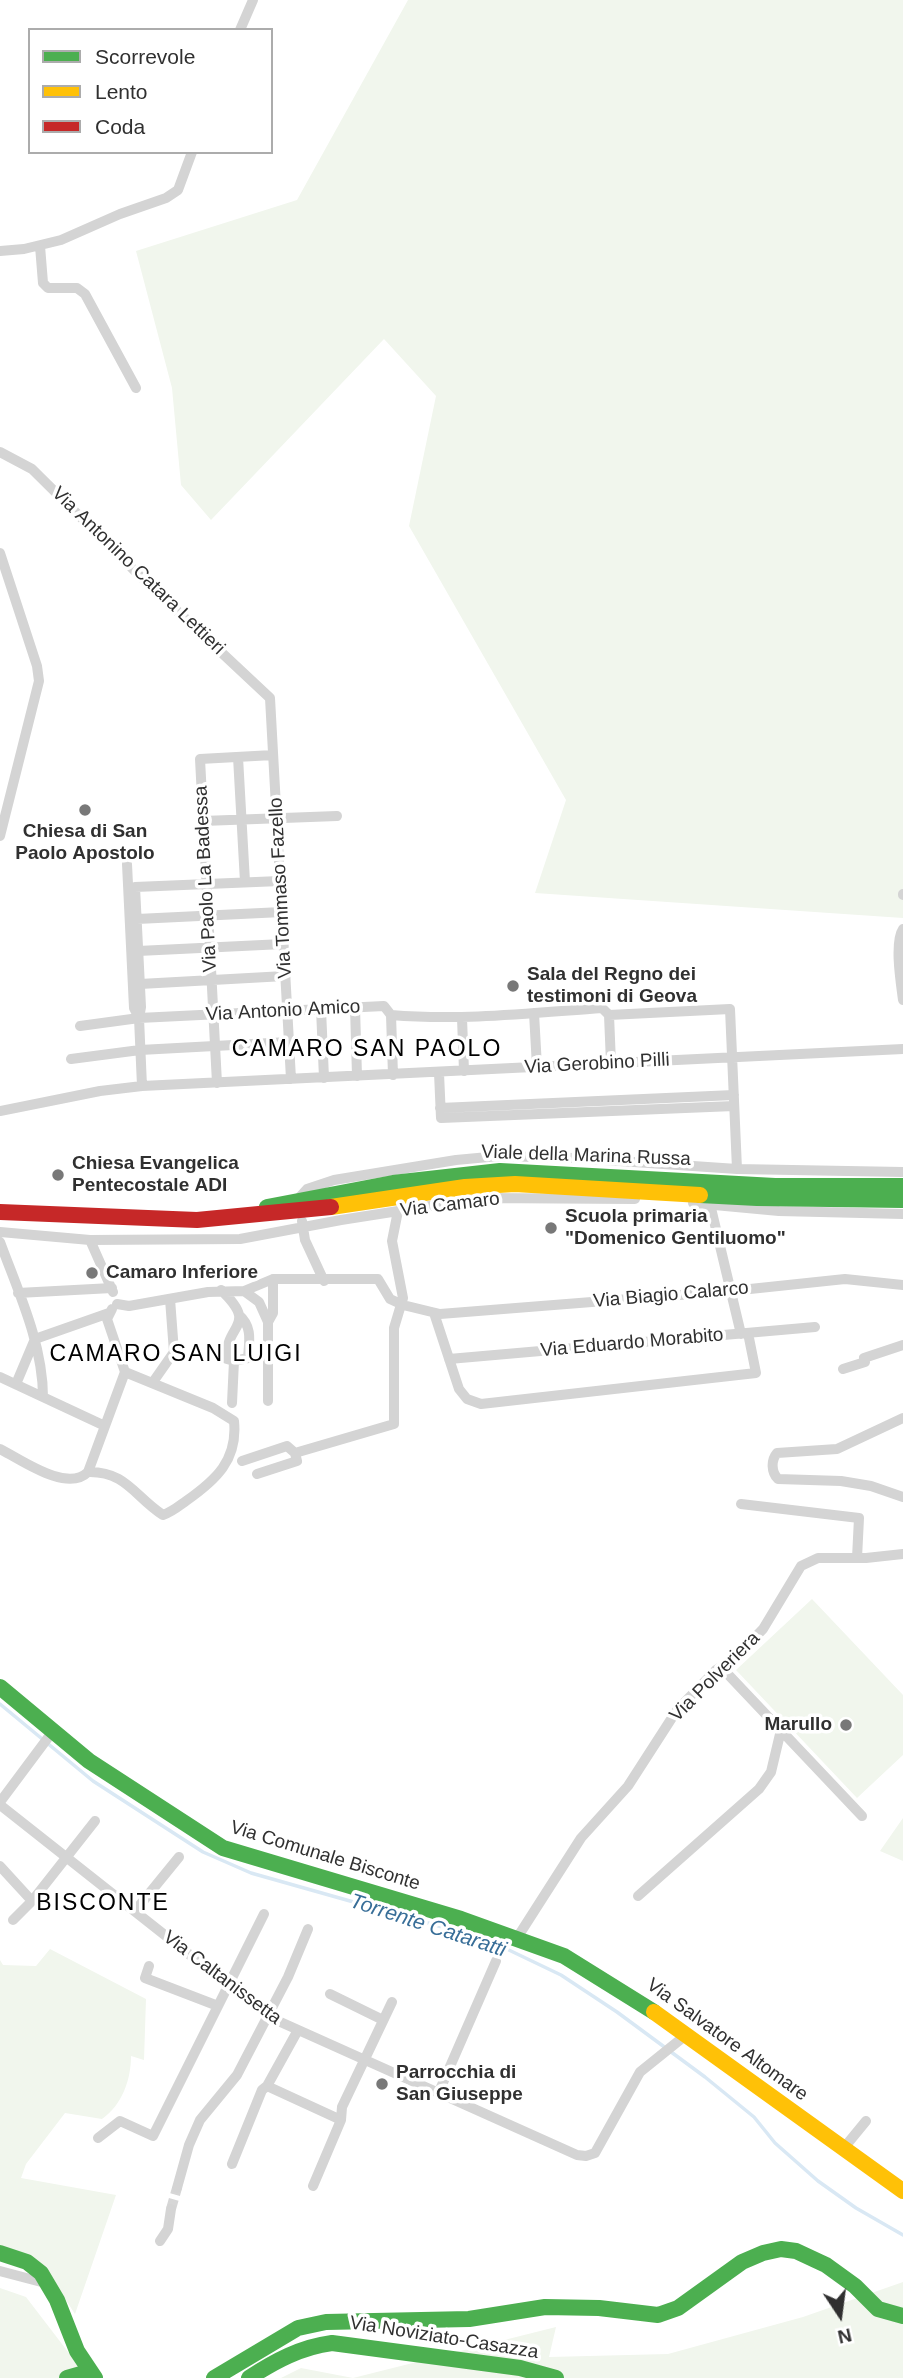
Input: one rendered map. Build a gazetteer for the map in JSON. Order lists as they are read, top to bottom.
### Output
{
  "streets": {
    "main road": [
      "Viale della Marina Russa",
      "Via Comunale Bisconte",
      "Via Salvatore Altomare",
      "Via Noviziato-Casazza"
    ],
    "street": [
      "Via Antonino Catara Lettieri",
      "Via Paolo La Badessa",
      "Via Tommaso Fazello",
      "Via Antonio Amico",
      "Via Gerobino Pilli",
      "Via Camaro",
      "Via Biagio Calarco",
      "Via Eduardo Morabito",
      "Via Polveriera",
      "Via Caltanissetta"
    ]
  },
  "crossings": [
    ["Via Antonino Catara Lettieri", "Via Tommaso Fazello"],
    ["Via Paolo La Badessa", "Via Antonio Amico"],
    ["Via Paolo La Badessa", "Via Gerobino Pilli"],
    ["Via Tommaso Fazello", "Via Antonio Amico"],
    ["Via Tommaso Fazello", "Via Gerobino Pilli"],
    ["Via Antonio Amico", "Via Gerobino Pilli"],
    ["Viale della Marina Russa", "Via Camaro"],
    ["Via Polveriera", "Via Comunale Bisconte"],
    ["Via Polveriera", "Via Salvatore Altomare"],
    ["Via Comunale Bisconte", "Via Salvatore Altomare"],
    ["Via Caltanissetta", "Via Salvatore Altomare"]
  ],
  "districts": ["CAMARO SAN PAOLO", "CAMARO SAN LUIGI", "BISCONTE"],
  "water": ["Torrente Cataratti"],
  "places": [
    "Chiesa di San Paolo Apostolo",
    "Sala del Regno dei testimoni di Geova",
    "Chiesa Evangelica Pentecostale ADI",
    "Scuola primaria \"Domenico Gentiluomo\"",
    "Camaro Inferiore",
    "Marullo",
    "Parrocchia di San Giuseppe"
  ],
  "legend": ["Scorrevole", "Lento", "Coda"],
  "north": "bottom"
}
